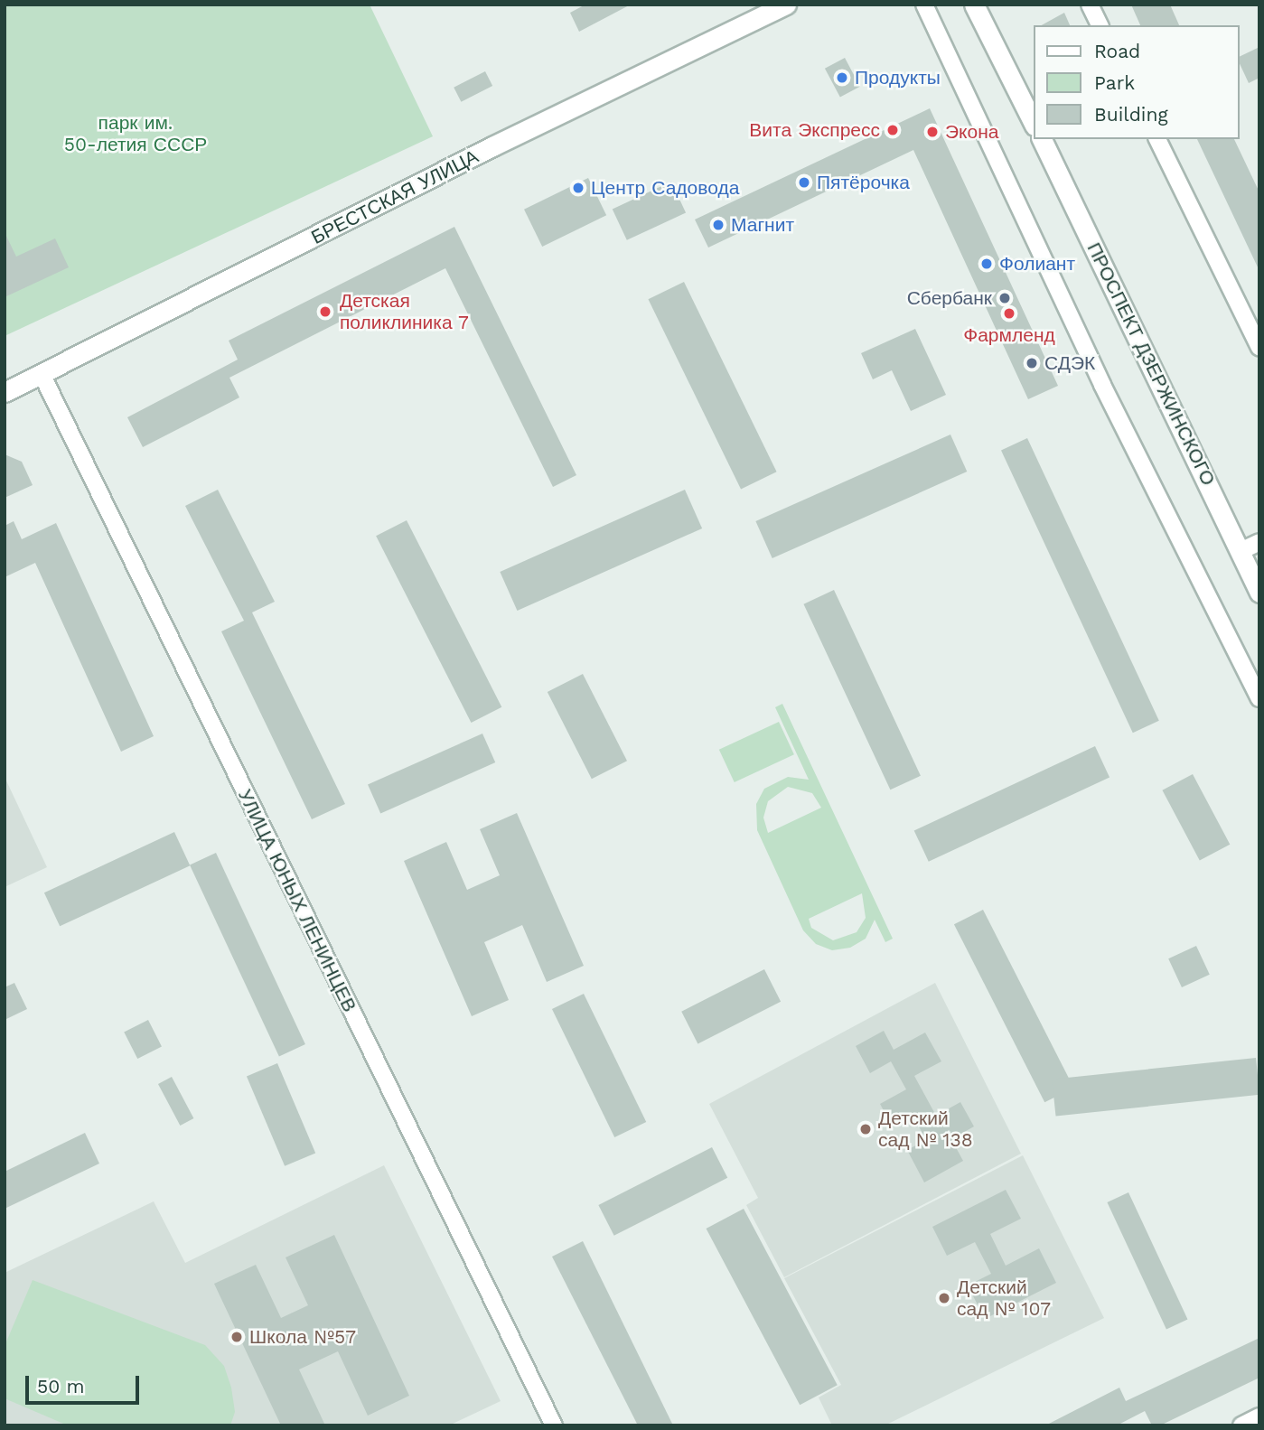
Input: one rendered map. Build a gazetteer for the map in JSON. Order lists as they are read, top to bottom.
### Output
{
  "streets": {
    "street": ["БРЕСТСКАЯ УЛИЦА", "ПРОСПЕКТ ДЗЕРЖИНСКОГО", "УЛИЦА ЮНЫХ ЛЕНИНЦЕВ"]
  },
  "crossings": [
    ["БРЕСТСКАЯ УЛИЦА", "УЛИЦА ЮНЫХ ЛЕНИНЦЕВ"]
  ],
  "parks": ["парк им. 50-летия СССР"],
  "places": [
    "Продукты",
    "Вита Экспресс",
    "Экона",
    "Пятёрочка",
    "Центр Садовода",
    "Магнит",
    "Фолиант",
    "Сбербанк",
    "Детская поликлиника 7",
    "Фармленд",
    "СДЭК",
    "Детский сад № 138",
    "Детский сад № 107",
    "Школа №57"
  ],
  "legend": ["Road", "Park", "Building"],
  "scale_bar": "50 m"
}
